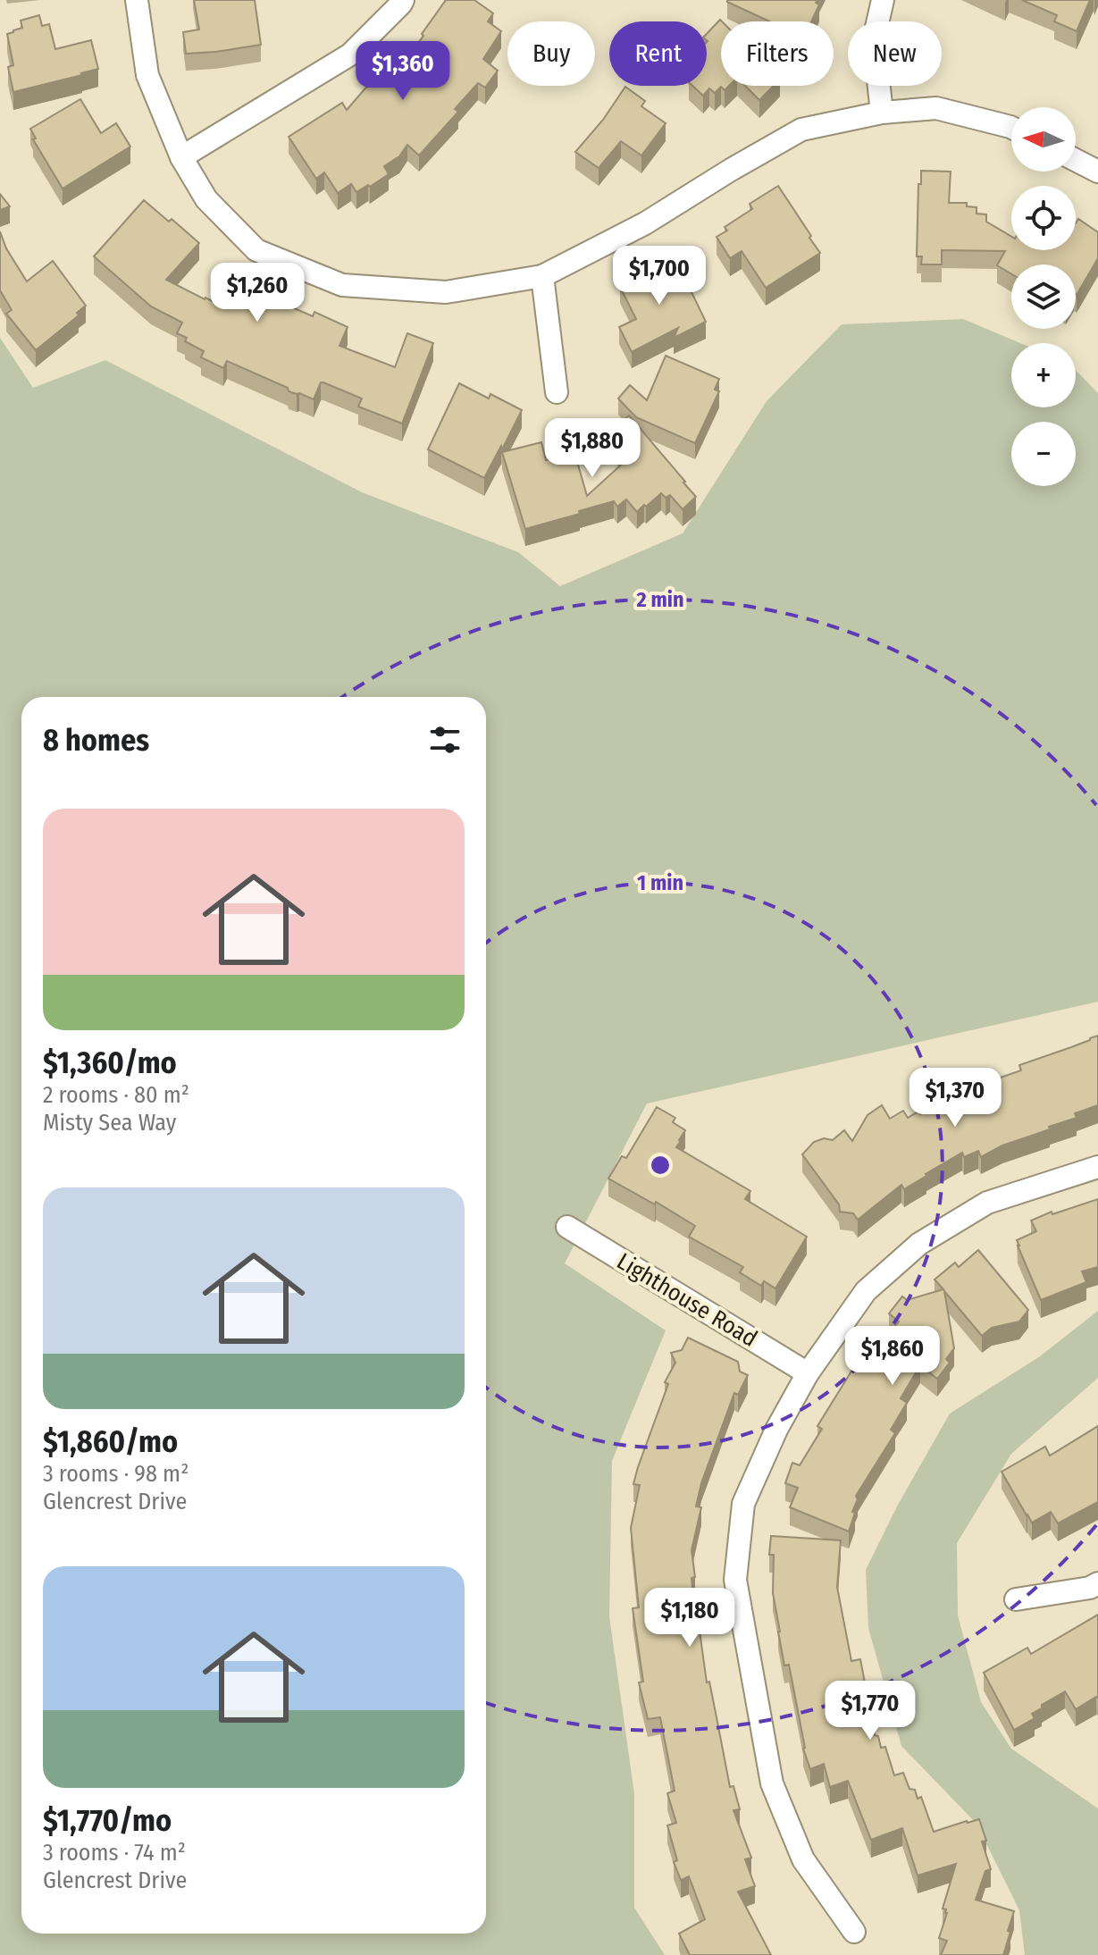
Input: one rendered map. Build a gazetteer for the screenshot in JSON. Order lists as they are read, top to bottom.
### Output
{
  "streets": {
    "street": ["Lighthouse Road"]
  },
  "north": "left",
  "page": {
    "chip": [
      "Buy",
      "Rent",
      "Filters",
      "New"
    ],
    "price": [
      "$1,360",
      "$1,700",
      "$1,260",
      "$1,880",
      "$1,370",
      "$1,860",
      "$1,180",
      "$1,770"
    ],
    "map_buttons": ["+", "−"],
    "heading": "8 homes",
    "list": [
      {
        "name": "$1,360/mo",
        "note": "2 rooms · 80 m² · Misty Sea Way"
      },
      {
        "name": "$1,860/mo",
        "note": "3 rooms · 98 m² · Glencrest Drive"
      },
      {
        "name": "$1,770/mo",
        "note": "3 rooms · 74 m² · Glencrest Drive"
      }
    ]
  },
  "rings": ["2 min", "1 min"]
}
